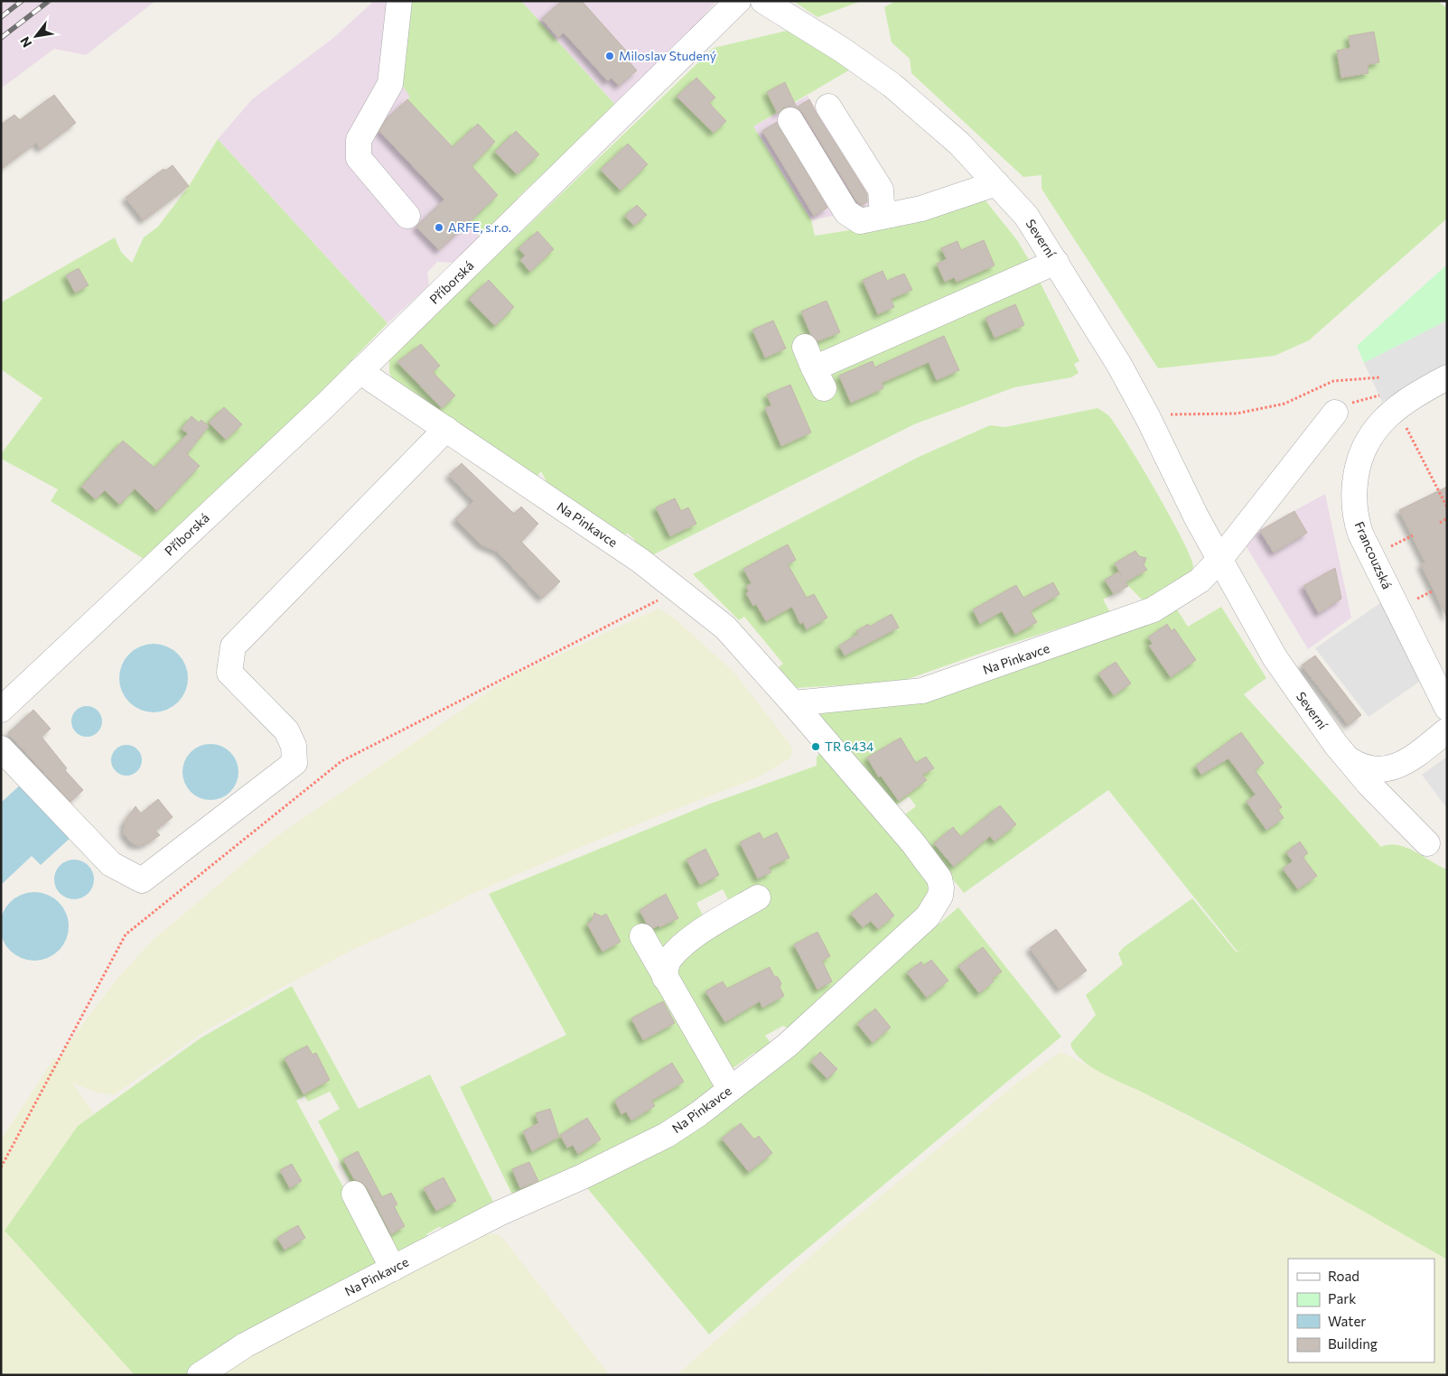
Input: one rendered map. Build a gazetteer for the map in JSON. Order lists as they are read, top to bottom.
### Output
{
  "streets": {
    "street": [
      "Severní",
      "Příborská",
      "Na Pinkavce",
      "Francouzská"
    ]
  },
  "crossings": [
    ["Severní", "Na Pinkavce"],
    ["Příborská", "Na Pinkavce"]
  ],
  "places": ["Miloslav Studený", "ARFE, s.r.o.", "TR 6434"],
  "legend": [
    "Road",
    "Park",
    "Water",
    "Building"
  ],
  "north": "bottom left"
}
